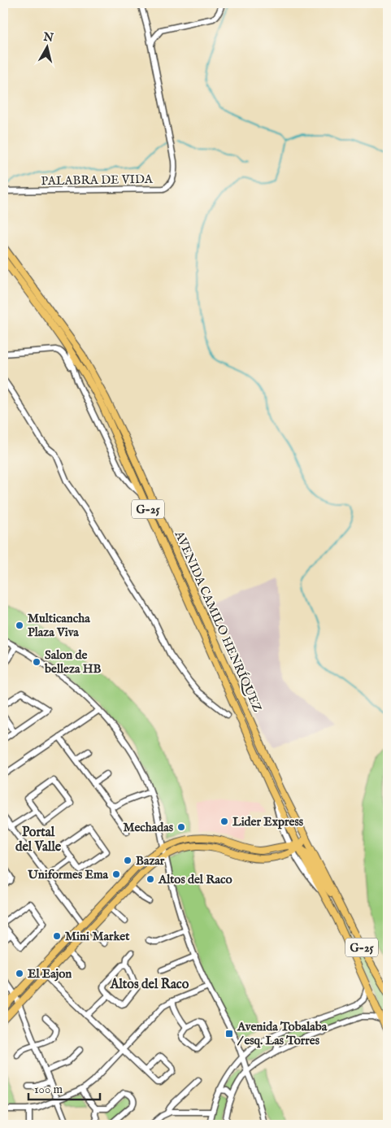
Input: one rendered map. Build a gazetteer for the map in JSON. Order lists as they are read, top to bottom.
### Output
{
  "streets": {
    "main road": ["G-25", "AVENIDA CAMILO HENRÍQUEZ"],
    "street": ["PALABRA DE VIDA"]
  },
  "districts": ["Portal del Valle", "Altos del Raco"],
  "places": {
    "other": [
      "Multicancha Plaza Viva",
      "Salon de belleza HB",
      "Lider Express",
      "Mechadas",
      "Bazar",
      "Uniformes Ema",
      "Altos del Raco",
      "Mini Market",
      "El Eajon"
    ],
    "transit": ["Avenida Tobalaba / esq. Las Torres"]
  },
  "scale_bar": "100 m",
  "north": "top"
}
